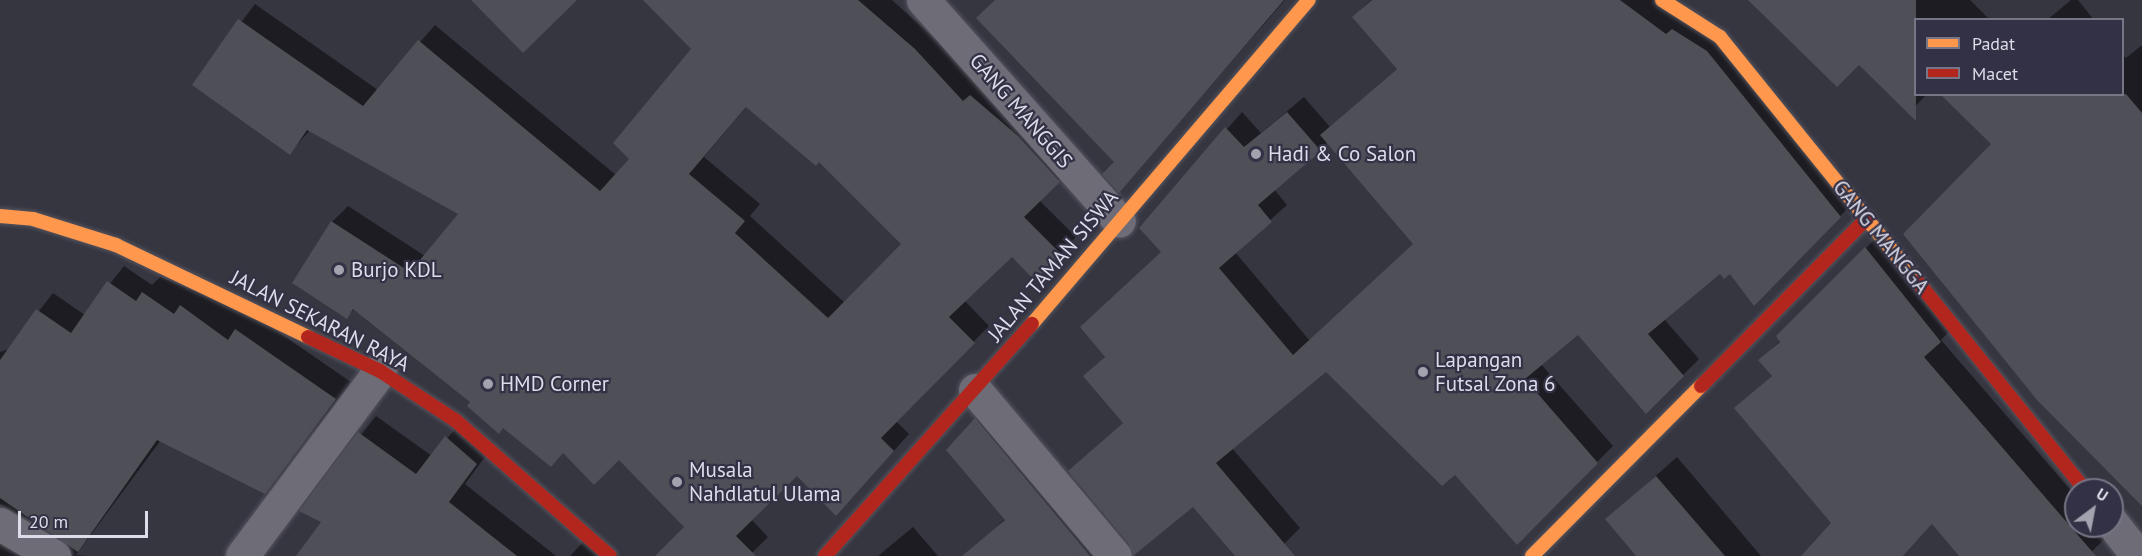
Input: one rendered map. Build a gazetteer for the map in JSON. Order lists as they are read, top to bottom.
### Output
{
  "streets": {
    "main road": ["GANG MANGGA", "JALAN TAMAN SISWA", "JALAN SEKARAN RAYA"],
    "street": ["GANG MANGGIS"]
  },
  "crossings": [
    ["GANG MANGGIS", "JALAN TAMAN SISWA"]
  ],
  "places": [
    "Hadi & Co Salon",
    "Burjo KDL",
    "Lapangan Futsal Zona 6",
    "HMD Corner",
    "Musala Nahdlatul Ulama"
  ],
  "legend": ["Padat", "Macet"],
  "scale_bar": "20 m",
  "north": "top right"
}
